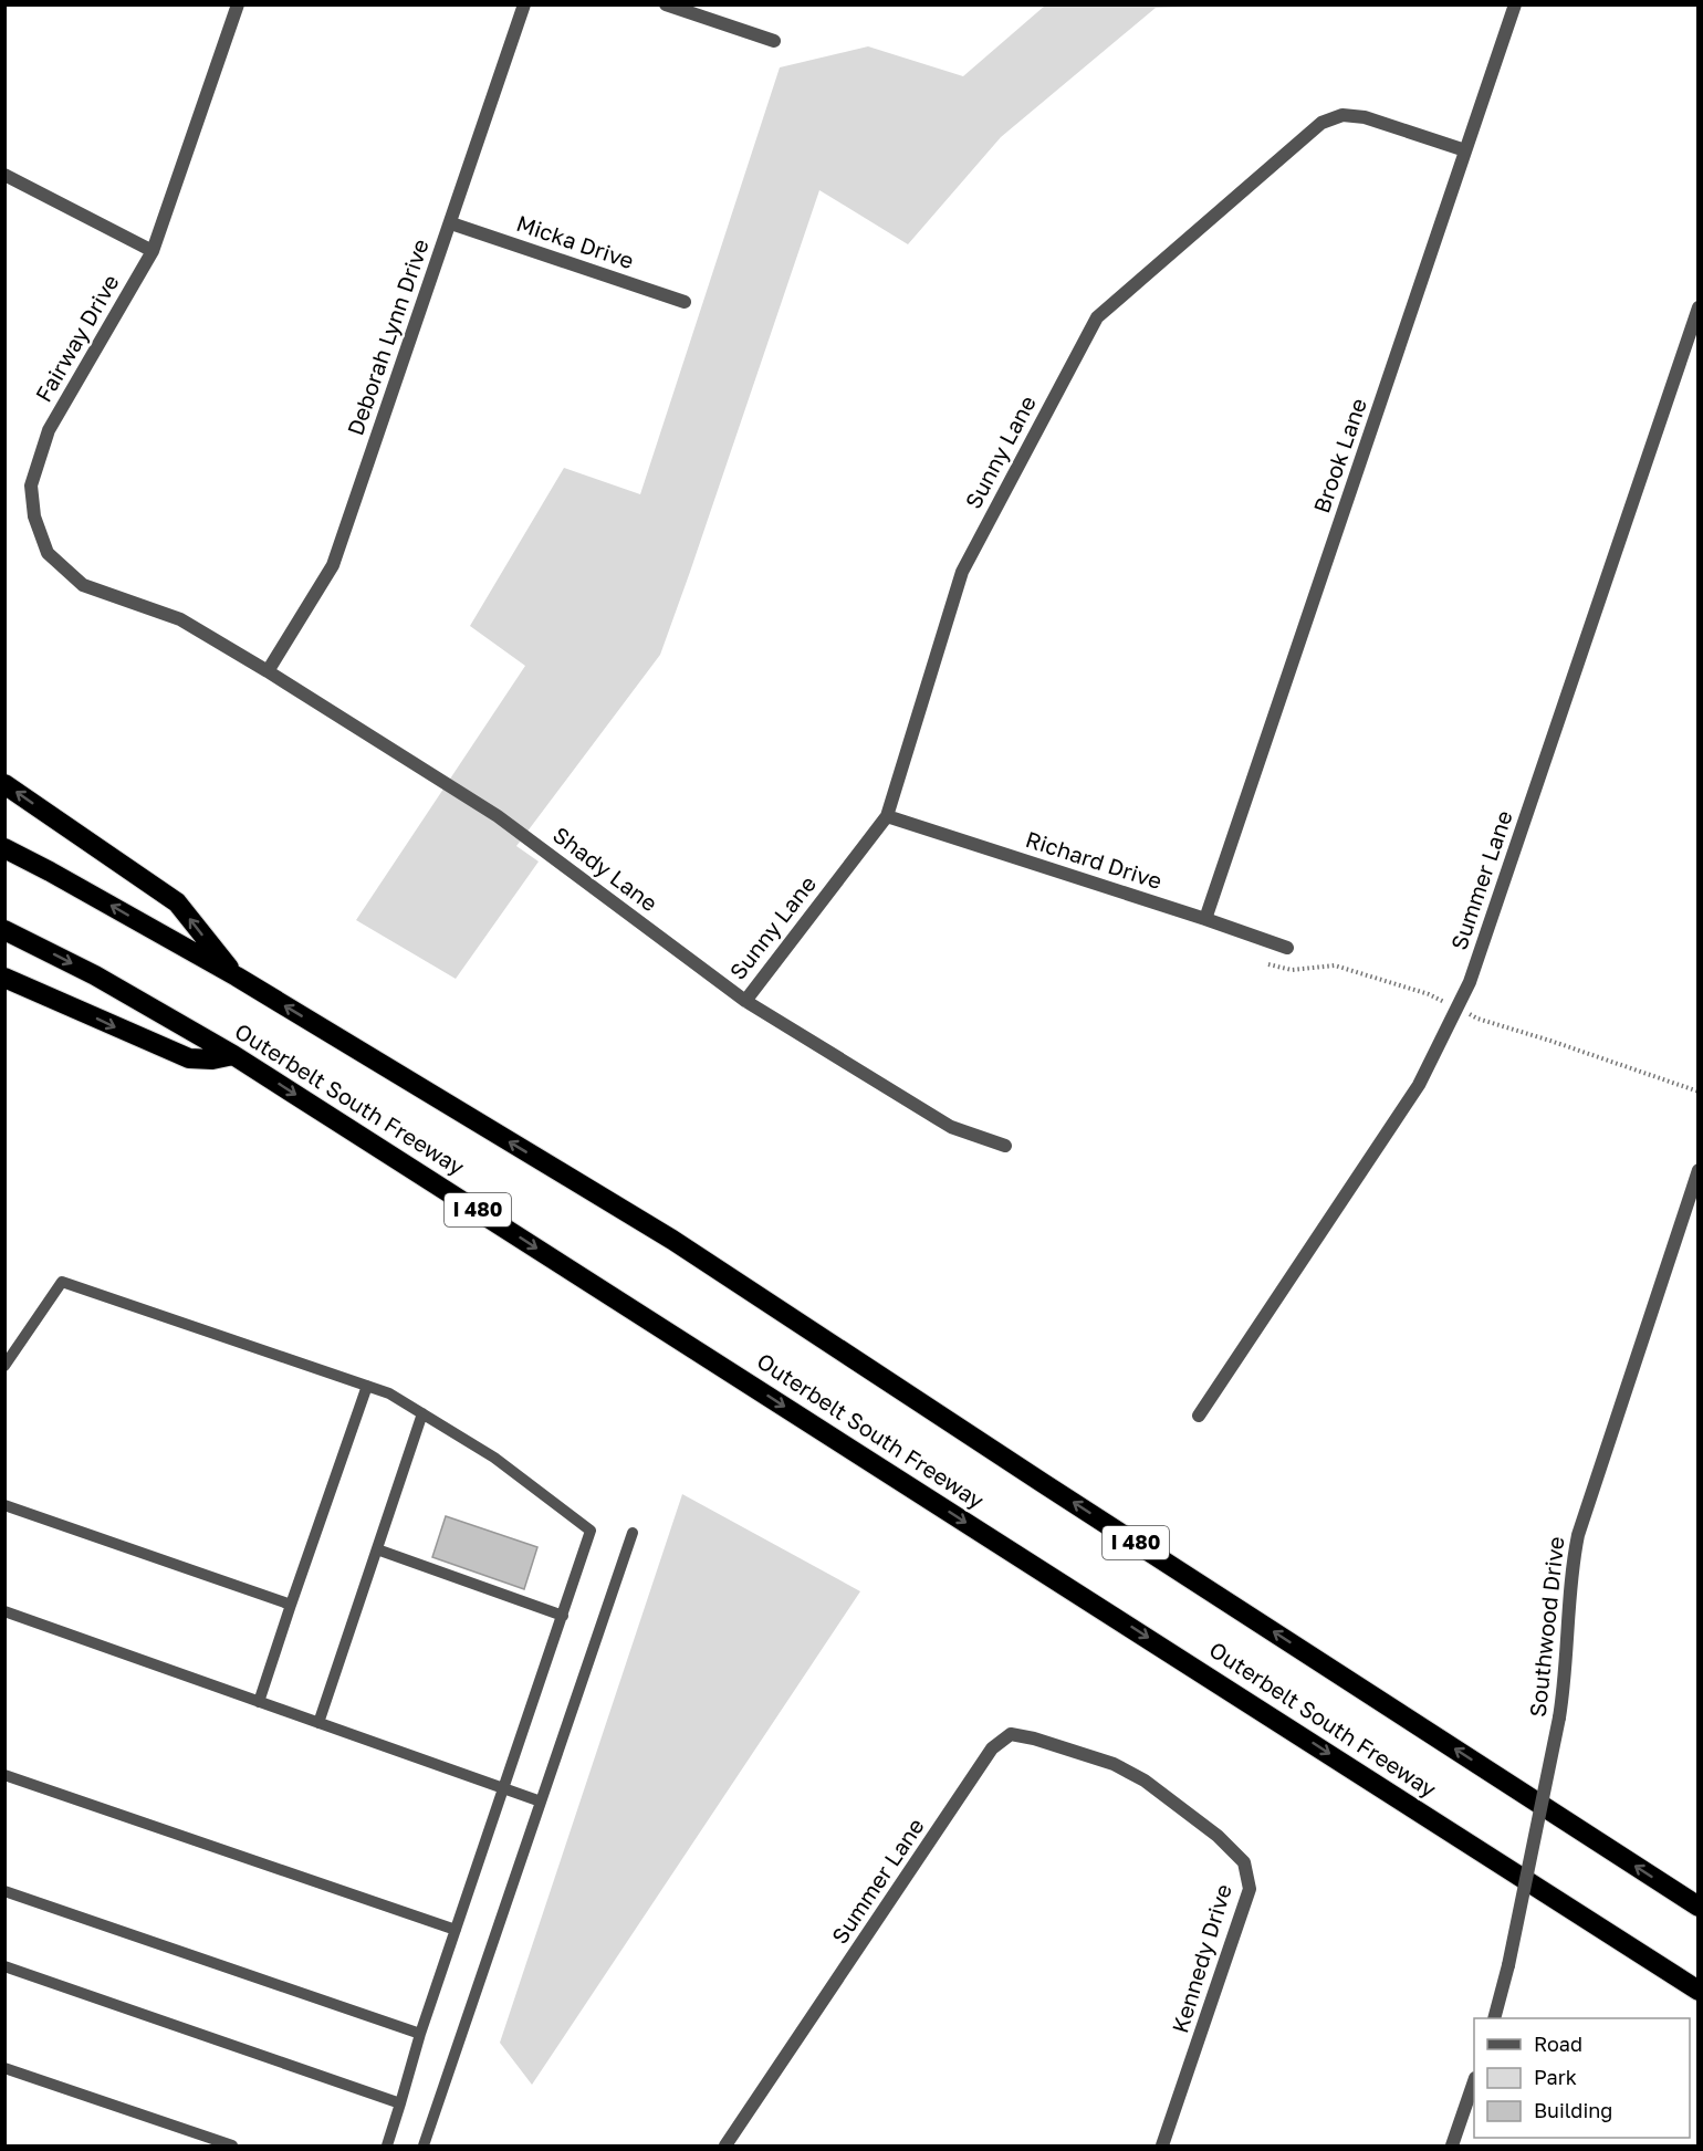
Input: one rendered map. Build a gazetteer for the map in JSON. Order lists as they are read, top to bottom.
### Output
{
  "streets": {
    "highway": ["Outerbelt South Freeway", "I 480"],
    "street": [
      "Micka Drive",
      "Deborah Lynn Drive",
      "Fairway Drive",
      "Sunny Lane",
      "Brook Lane",
      "Richard Drive",
      "Shady Lane",
      "Summer Lane",
      "Southwood Drive",
      "Kennedy Drive"
    ]
  },
  "crossings": [
    ["Micka Drive", "Deborah Lynn Drive"],
    ["Deborah Lynn Drive", "Shady Lane"],
    ["Fairway Drive", "Shady Lane"],
    ["Sunny Lane", "Brook Lane"],
    ["Sunny Lane", "Richard Drive"],
    ["Sunny Lane", "Shady Lane"],
    ["Brook Lane", "Richard Drive"],
    ["Summer Lane", "Kennedy Drive"]
  ],
  "legend": ["Road", "Park", "Building"]
}
